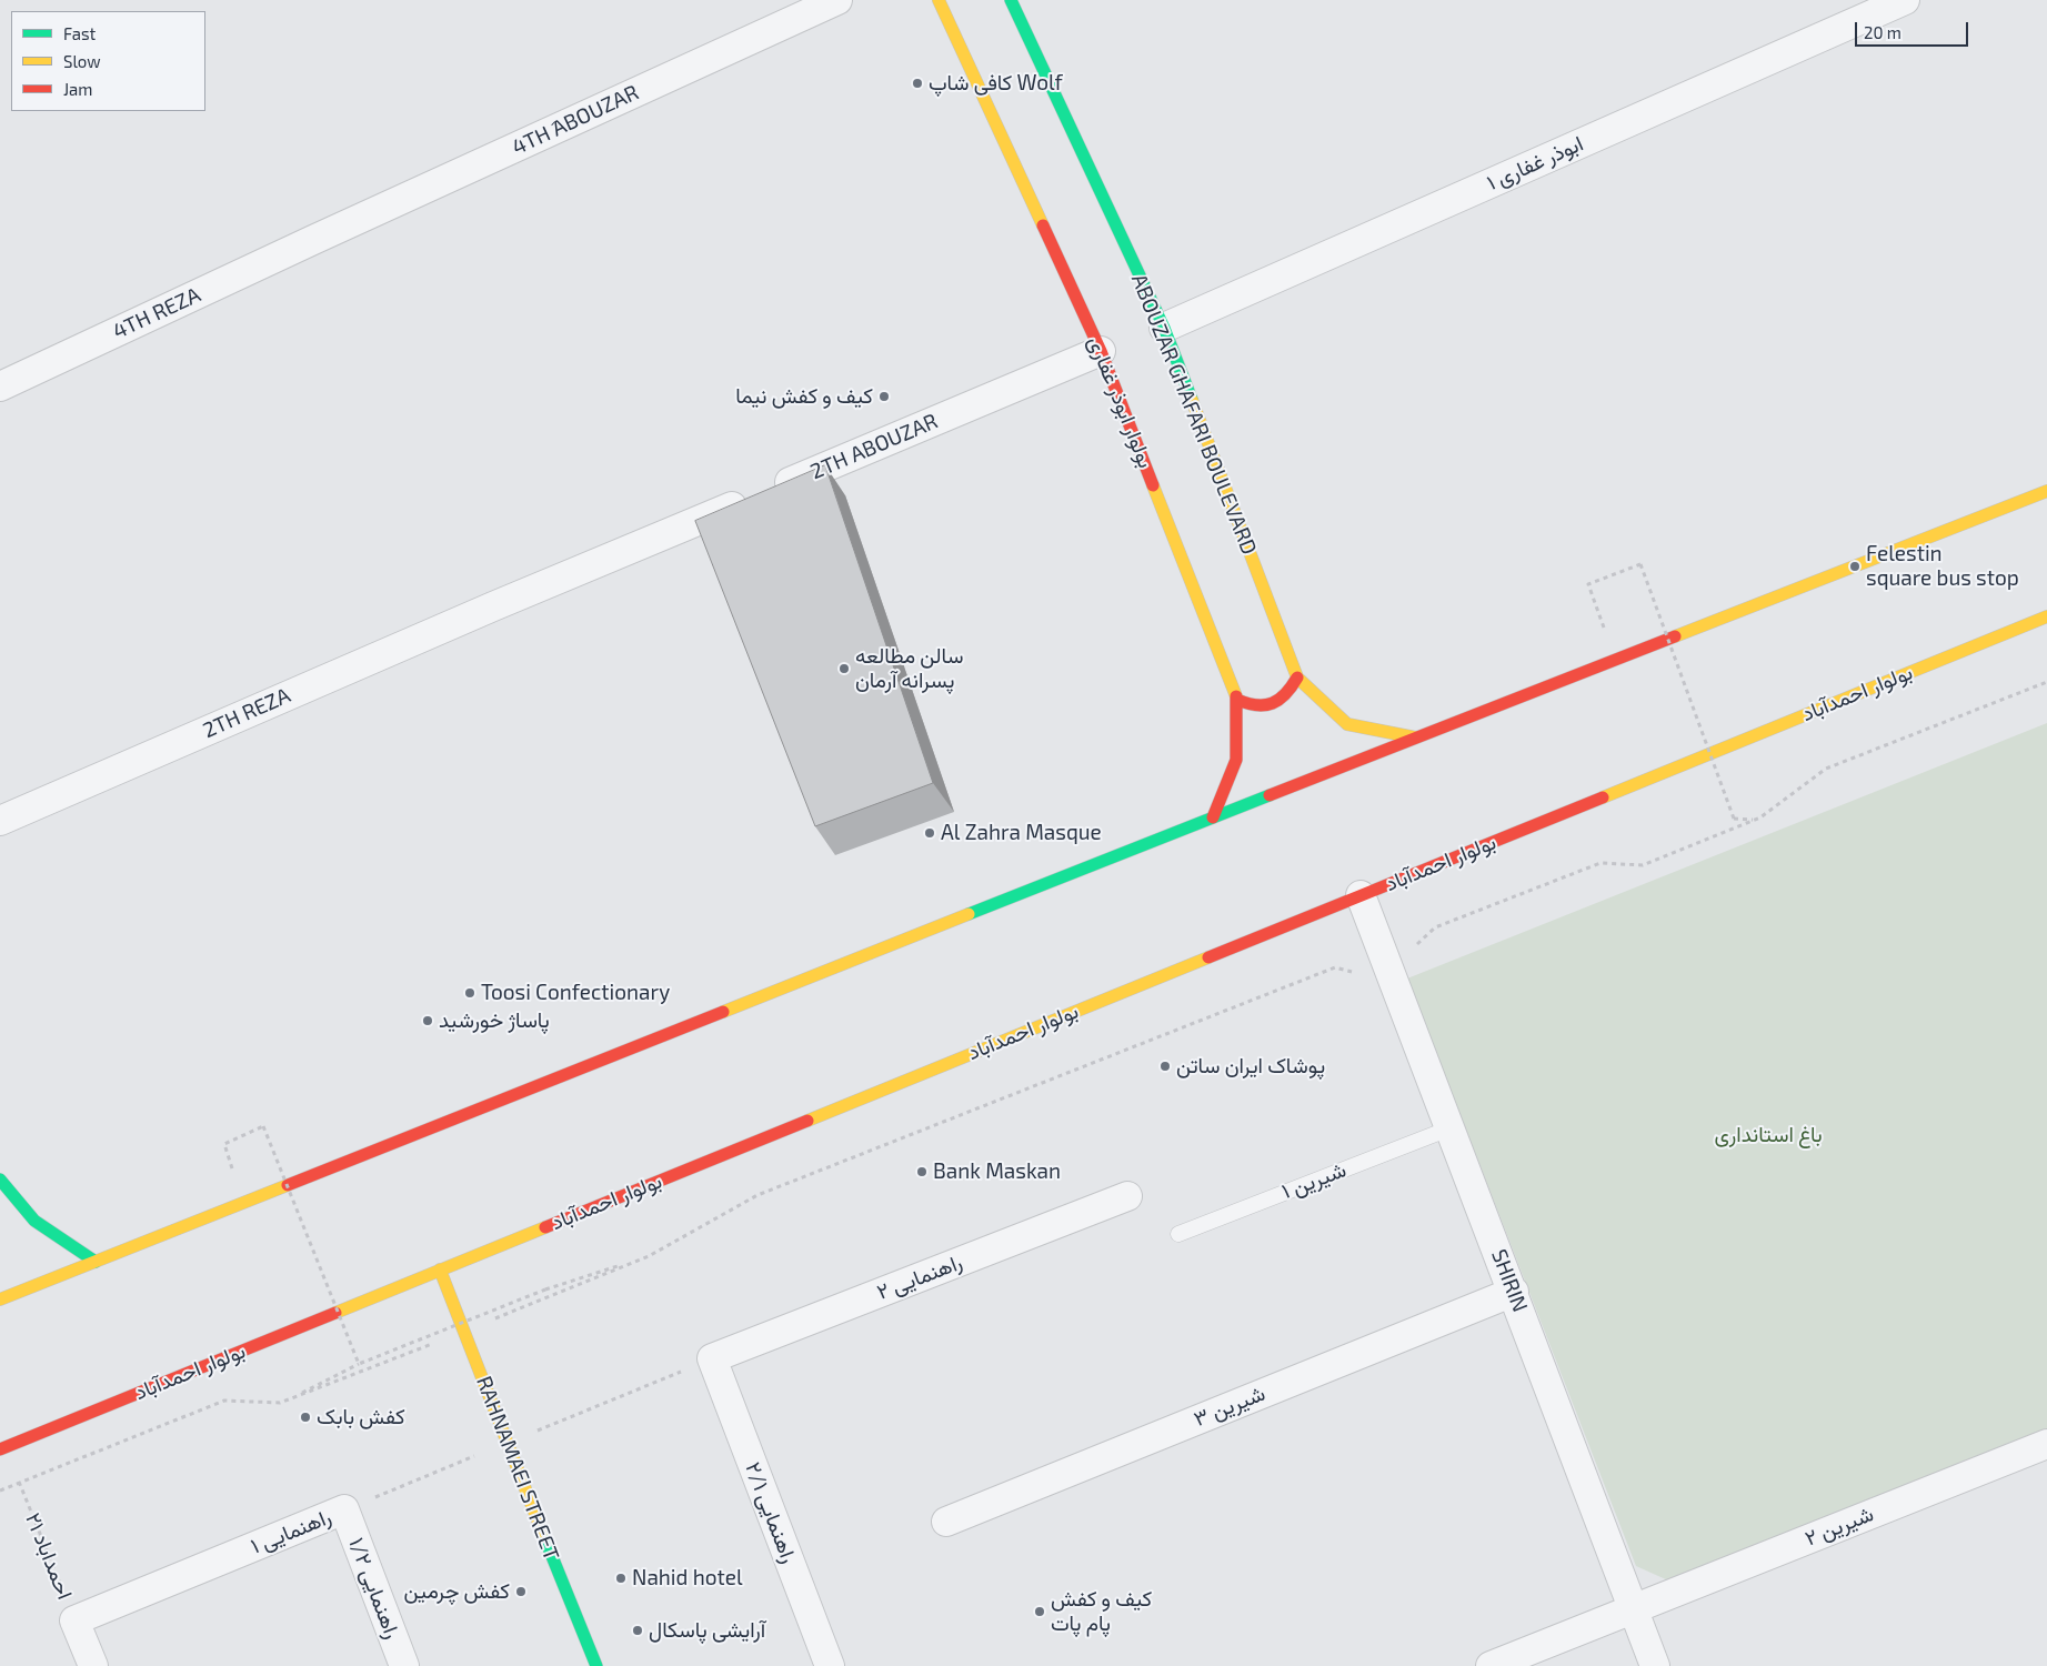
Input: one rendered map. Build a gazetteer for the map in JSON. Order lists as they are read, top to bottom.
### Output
{
  "streets": {
    "main road": [
      "بولوار ابوذر غفاری",
      "ABOUZAR GHAFARI BOULEVARD",
      "بولوار احمدآباد",
      "RAHNAMAEI STREET"
    ],
    "street": [
      "4TH َABOUZAR",
      "ابوذر غفاری ۱",
      "4TH REZA",
      "2TH ABOUZAR",
      "2TH REZA",
      "راهنمایی ۲",
      "SHIRIN",
      "شیرین ۳",
      "راهنمایی ۲/۱",
      "شیرین ۲",
      "راهنمایی ۱",
      "احمداباد ۲۱",
      "راهنمایی ۱/۲"
    ],
    "lane": ["شیرین ۱"]
  },
  "crossings": [
    ["4TH َABOUZAR", "4TH REZA"],
    ["ابوذر غفاری ۱", "ABOUZAR GHAFARI BOULEVARD"],
    ["بولوار ابوذر غفاری", "2TH ABOUZAR"],
    ["2TH ABOUZAR", "2TH REZA"],
    ["بولوار احمدآباد", "SHIRIN"],
    ["بولوار احمدآباد", "RAHNAMAEI STREET"],
    ["بولوار احمدآباد", "احمداباد ۲۱"],
    ["شیرین ۱", "SHIRIN"],
    ["راهنمایی ۲", "راهنمایی ۲/۱"],
    ["راهنمایی ۲", "راهنمایی ۱"],
    ["SHIRIN", "شیرین ۳"],
    ["SHIRIN", "شیرین ۲"],
    ["RAHNAMAEI STREET", "راهنمایی ۱"],
    ["راهنمایی ۲/۱", "راهنمایی ۱"],
    ["راهنمایی ۱", "احمداباد ۲۱"],
    ["راهنمایی ۱", "راهنمایی ۱/۲"]
  ],
  "parks": ["باغ استانداری"],
  "places": [
    "کافی شاپ Wolf",
    "کیف و کفش نیما",
    "Felestin square bus stop",
    "سالن مطالعه پسرانه آرمان",
    "Al Zahra Masque",
    "Toosi Confectionary",
    "پاساژ خورشید",
    "پوشاک ایران ساتن",
    "Bank Maskan",
    "کفش بابک",
    "Nahid hotel",
    "کفش چرمین",
    "کیف و کفش پام پات",
    "آرایشی پاسکال"
  ],
  "legend": ["Fast", "Slow", "Jam"],
  "scale_bar": "20 m"
}
